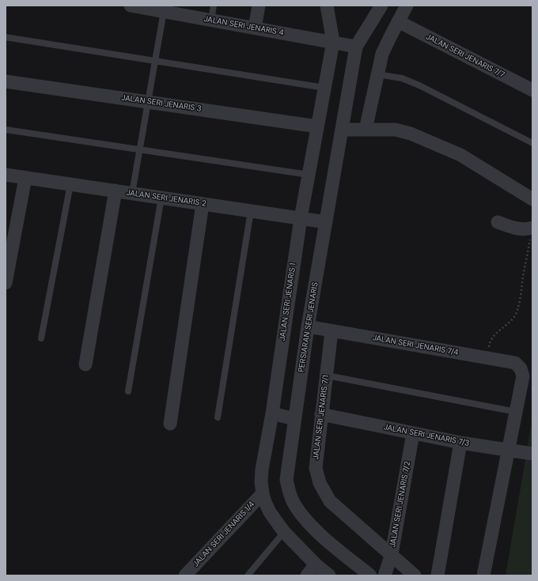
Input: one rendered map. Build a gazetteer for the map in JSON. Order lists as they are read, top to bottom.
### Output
{
  "streets": {
    "street": [
      "JALAN SERI JENARIS 4",
      "JALAN SERI JENARIS 7/7",
      "JALAN SERI JENARIS 3",
      "JALAN SERI JENARIS 2",
      "JALAN SERI JENARIS 1",
      "PERSIARAN SERI JENARIS",
      "JALAN SERI JENARIS 7/4",
      "JALAN SERI JENARIS 7/1",
      "JALAN SERI JENARIS 7/3",
      "JALAN SERI JENARIS 7/2",
      "JALAN SERI JENARIS 1/4"
    ]
  },
  "crossings": [
    ["JALAN SERI JENARIS 4", "JALAN SERI JENARIS 1"],
    ["JALAN SERI JENARIS 4", "PERSIARAN SERI JENARIS"],
    ["JALAN SERI JENARIS 3", "JALAN SERI JENARIS 1"],
    ["JALAN SERI JENARIS 2", "JALAN SERI JENARIS 1"],
    ["JALAN SERI JENARIS 2", "PERSIARAN SERI JENARIS"],
    ["JALAN SERI JENARIS 1", "JALAN SERI JENARIS 1/4"],
    ["PERSIARAN SERI JENARIS", "JALAN SERI JENARIS 7/4"],
    ["JALAN SERI JENARIS 7/4", "JALAN SERI JENARIS 7/1"],
    ["JALAN SERI JENARIS 7/1", "JALAN SERI JENARIS 7/3"],
    ["JALAN SERI JENARIS 7/1", "JALAN SERI JENARIS 7/2"],
    ["JALAN SERI JENARIS 7/3", "JALAN SERI JENARIS 7/2"]
  ]
}
